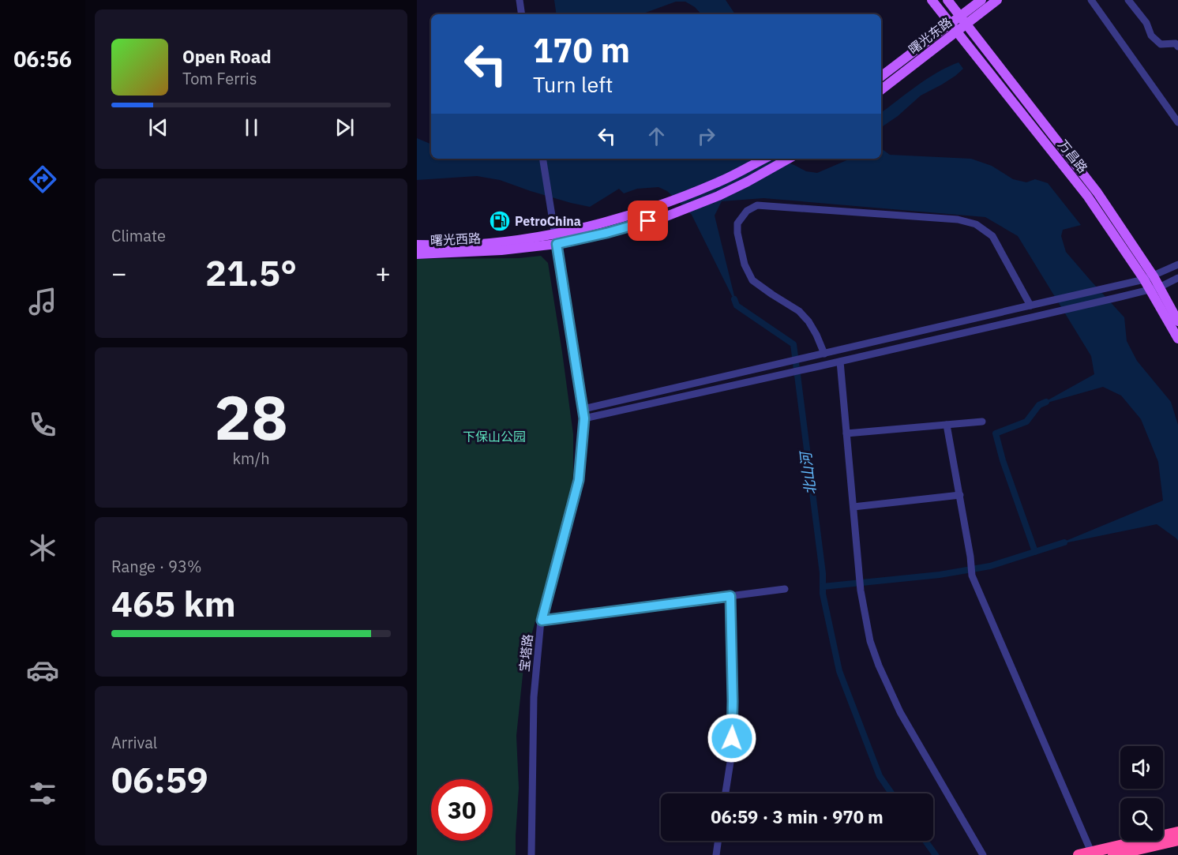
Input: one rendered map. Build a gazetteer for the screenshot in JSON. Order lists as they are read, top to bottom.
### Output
{
  "streets": {
    "main road": ["曙光东路", "万昌路", "曙光西路"],
    "street": ["宝塔路"]
  },
  "crossings": [
    ["曙光东路", "万昌路"],
    ["曙光西路", "宝塔路"]
  ],
  "water": ["北山河"],
  "parks": ["下保山公园"],
  "places": {
    "fuel station": ["PetroChina"]
  },
  "page": {
    "tabs": "06:56",
    "turn": ["170 m", "Turn left"],
    "song": ["Open Road", "Tom Ferris"],
    "tile": [
      "Climate",
      ["28", "km/h"],
      ["Range · 93%", "465 km"],
      ["Arrival", "06:59"]
    ],
    "heat": ["−", "21.5°", "+"],
    "limit": "30",
    "trip": "06:59 · 3 min · 970 m"
  }
}
